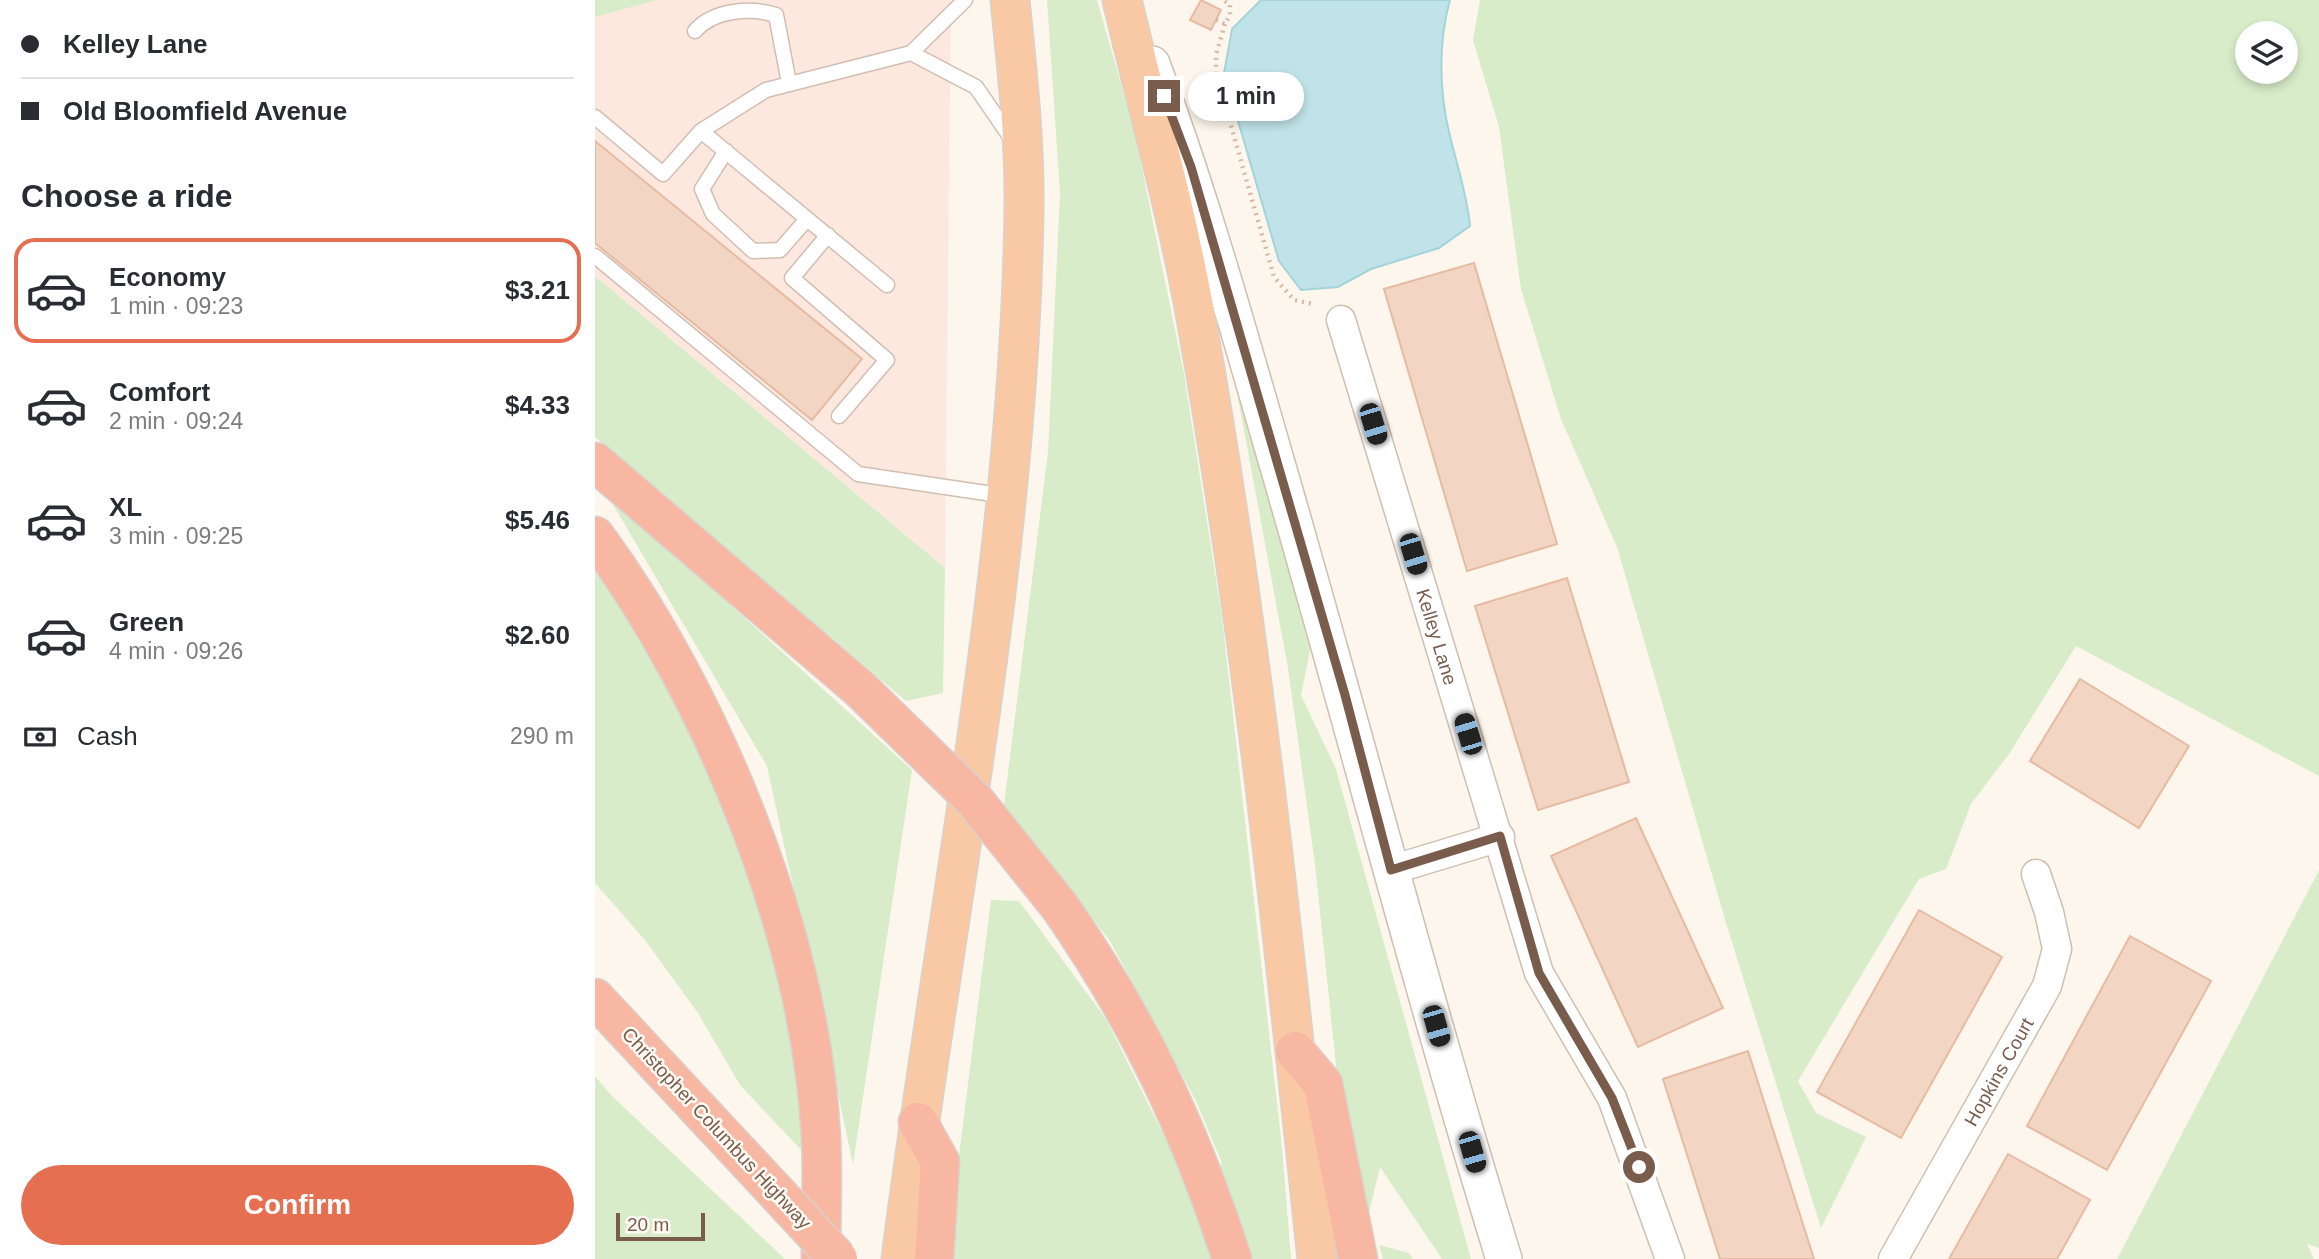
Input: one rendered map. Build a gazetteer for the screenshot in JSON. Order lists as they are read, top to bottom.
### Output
{
  "streets": {
    "highway": ["Christopher Columbus Highway"],
    "street": ["Kelley Lane", "Hopkins Court"]
  },
  "scale_bar": "20 m",
  "page": {
    "banner": ["Kelley Lane", "Old Bloomfield Avenue"],
    "bubble": "1 min",
    "heading": "Choose a ride",
    "list": [
      {
        "name": "Economy",
        "note": "1 min · 09:23",
        "value": "$3.21"
      },
      {
        "name": "Comfort",
        "note": "2 min · 09:24",
        "value": "$4.33"
      },
      {
        "name": "XL",
        "note": "3 min · 09:25",
        "value": "$5.46"
      },
      {
        "name": "Green",
        "note": "4 min · 09:26",
        "value": "$2.60"
      }
    ],
    "pay": ["Cash", "290 m"],
    "buttons": "Confirm",
    "scale": "20 m"
  }
}
